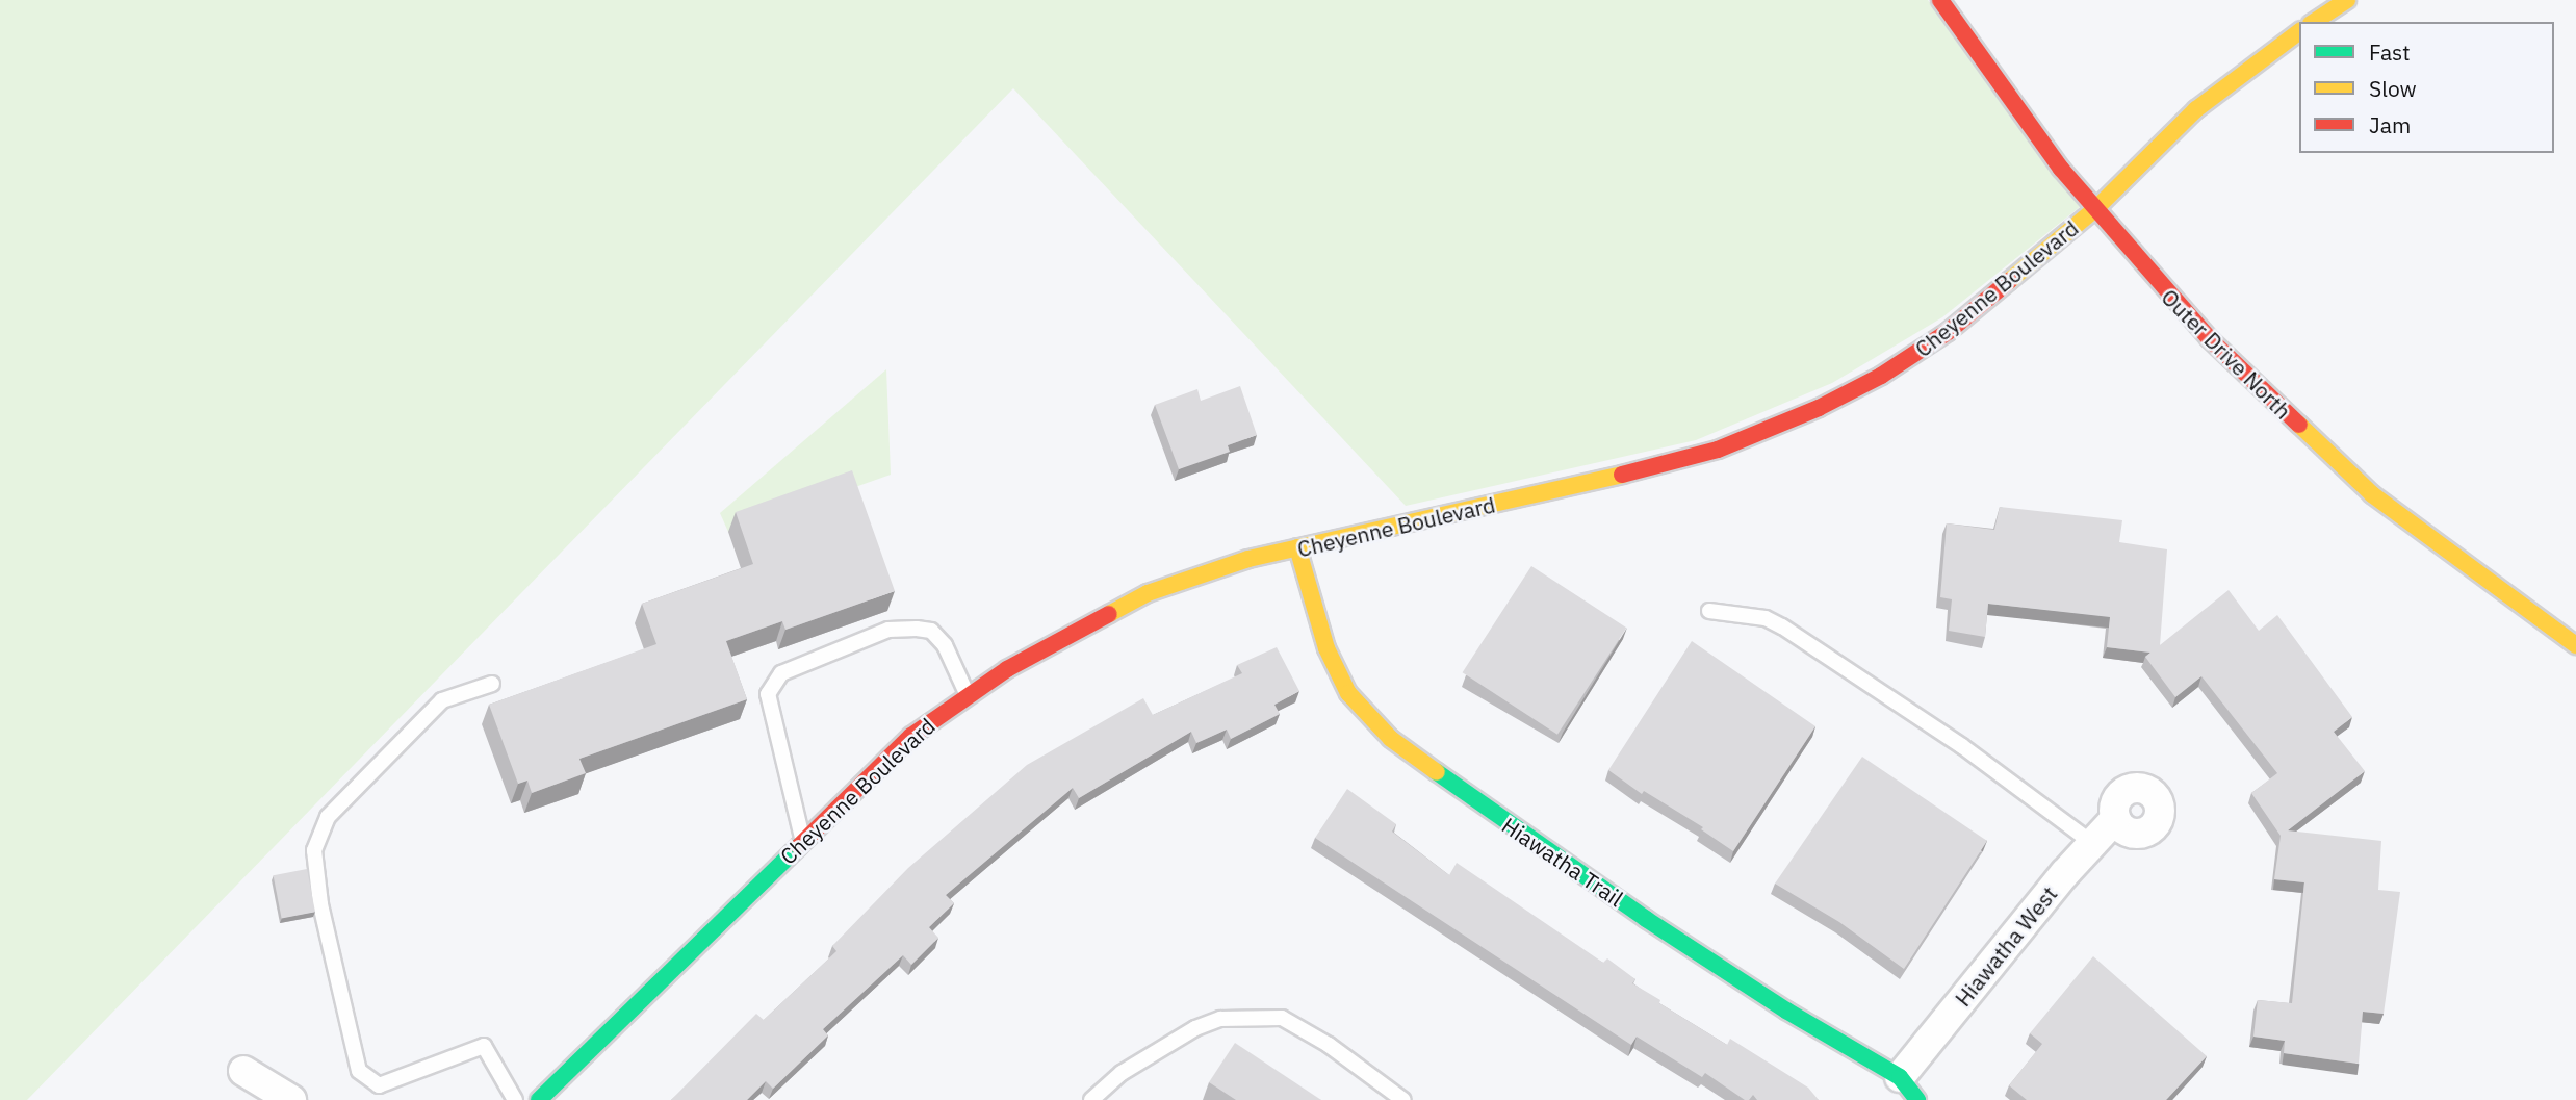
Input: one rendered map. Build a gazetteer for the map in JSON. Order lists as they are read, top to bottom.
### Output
{
  "streets": {
    "street": [
      "Cheyenne Boulevard",
      "Outer Drive North",
      "Hiawatha Trail",
      "Hiawatha West"
    ]
  },
  "crossings": [
    ["Cheyenne Boulevard", "Outer Drive North"],
    ["Cheyenne Boulevard", "Hiawatha Trail"],
    ["Hiawatha Trail", "Hiawatha West"]
  ],
  "legend": ["Fast", "Slow", "Jam"]
}
